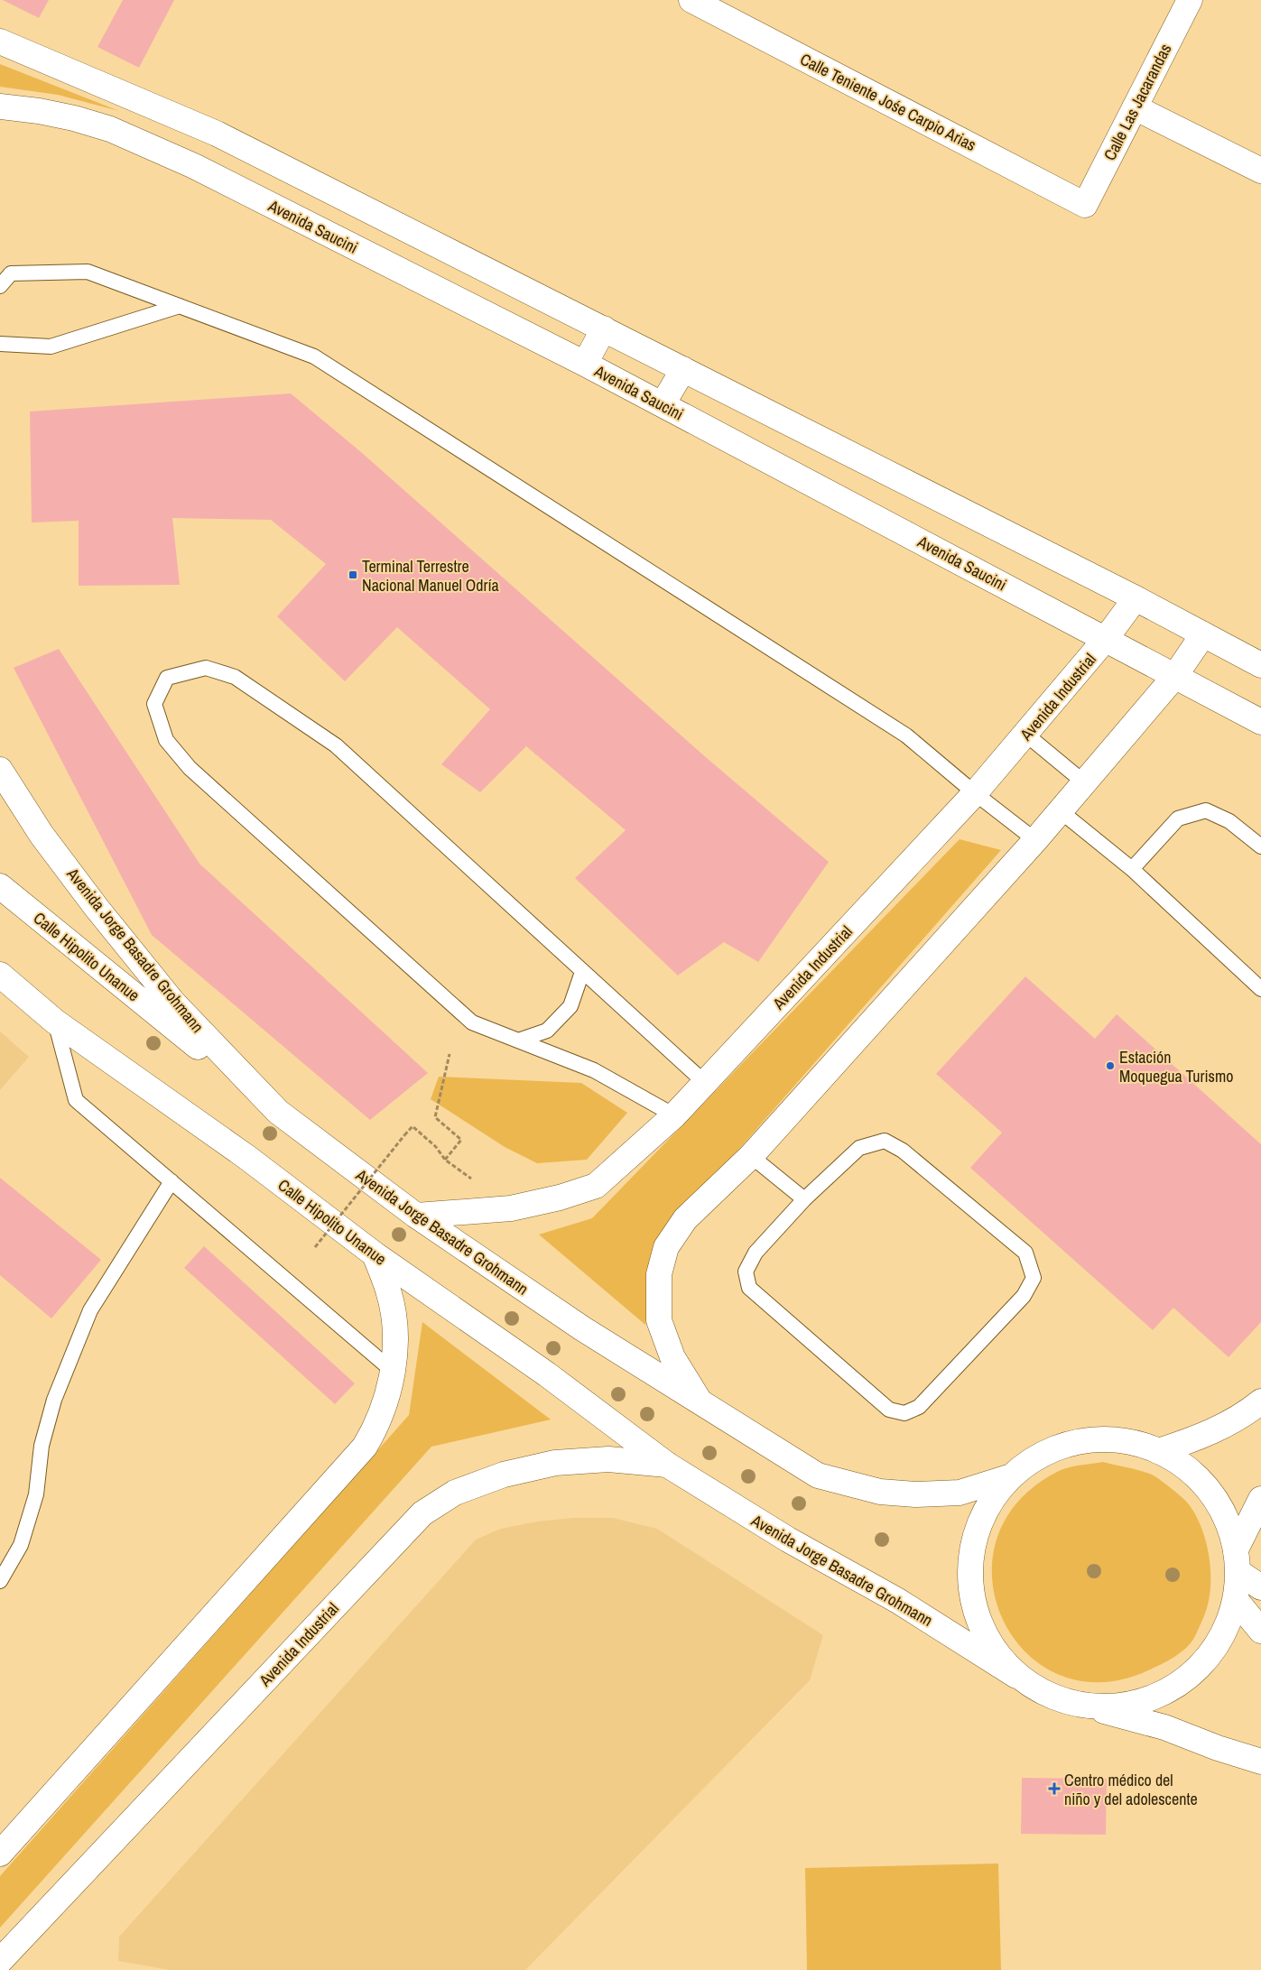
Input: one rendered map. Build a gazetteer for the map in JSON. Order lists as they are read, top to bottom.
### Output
{
  "streets": {
    "main road": [
      "Calle Teniente Jośe Carpio Arias",
      "Calle Las Jacarandas",
      "Avenida Saucini",
      "Avenida Industrial",
      "Avenida Jorge Basadre Grohmann",
      "Calle Hipolito Unanue"
    ]
  },
  "crossings": [
    ["Calle Teniente Jośe Carpio Arias", "Calle Las Jacarandas"],
    ["Avenida Saucini", "Avenida Industrial"],
    ["Avenida Industrial", "Avenida Jorge Basadre Grohmann"],
    ["Avenida Industrial", "Calle Hipolito Unanue"],
    ["Avenida Jorge Basadre Grohmann", "Calle Hipolito Unanue"]
  ],
  "places": {
    "transit": ["Terminal Terrestre Nacional Manuel Odría"],
    "other": ["Estación Moquegua Turismo"],
    "health": ["Centro médico del niño y del adolescente"]
  }
}
